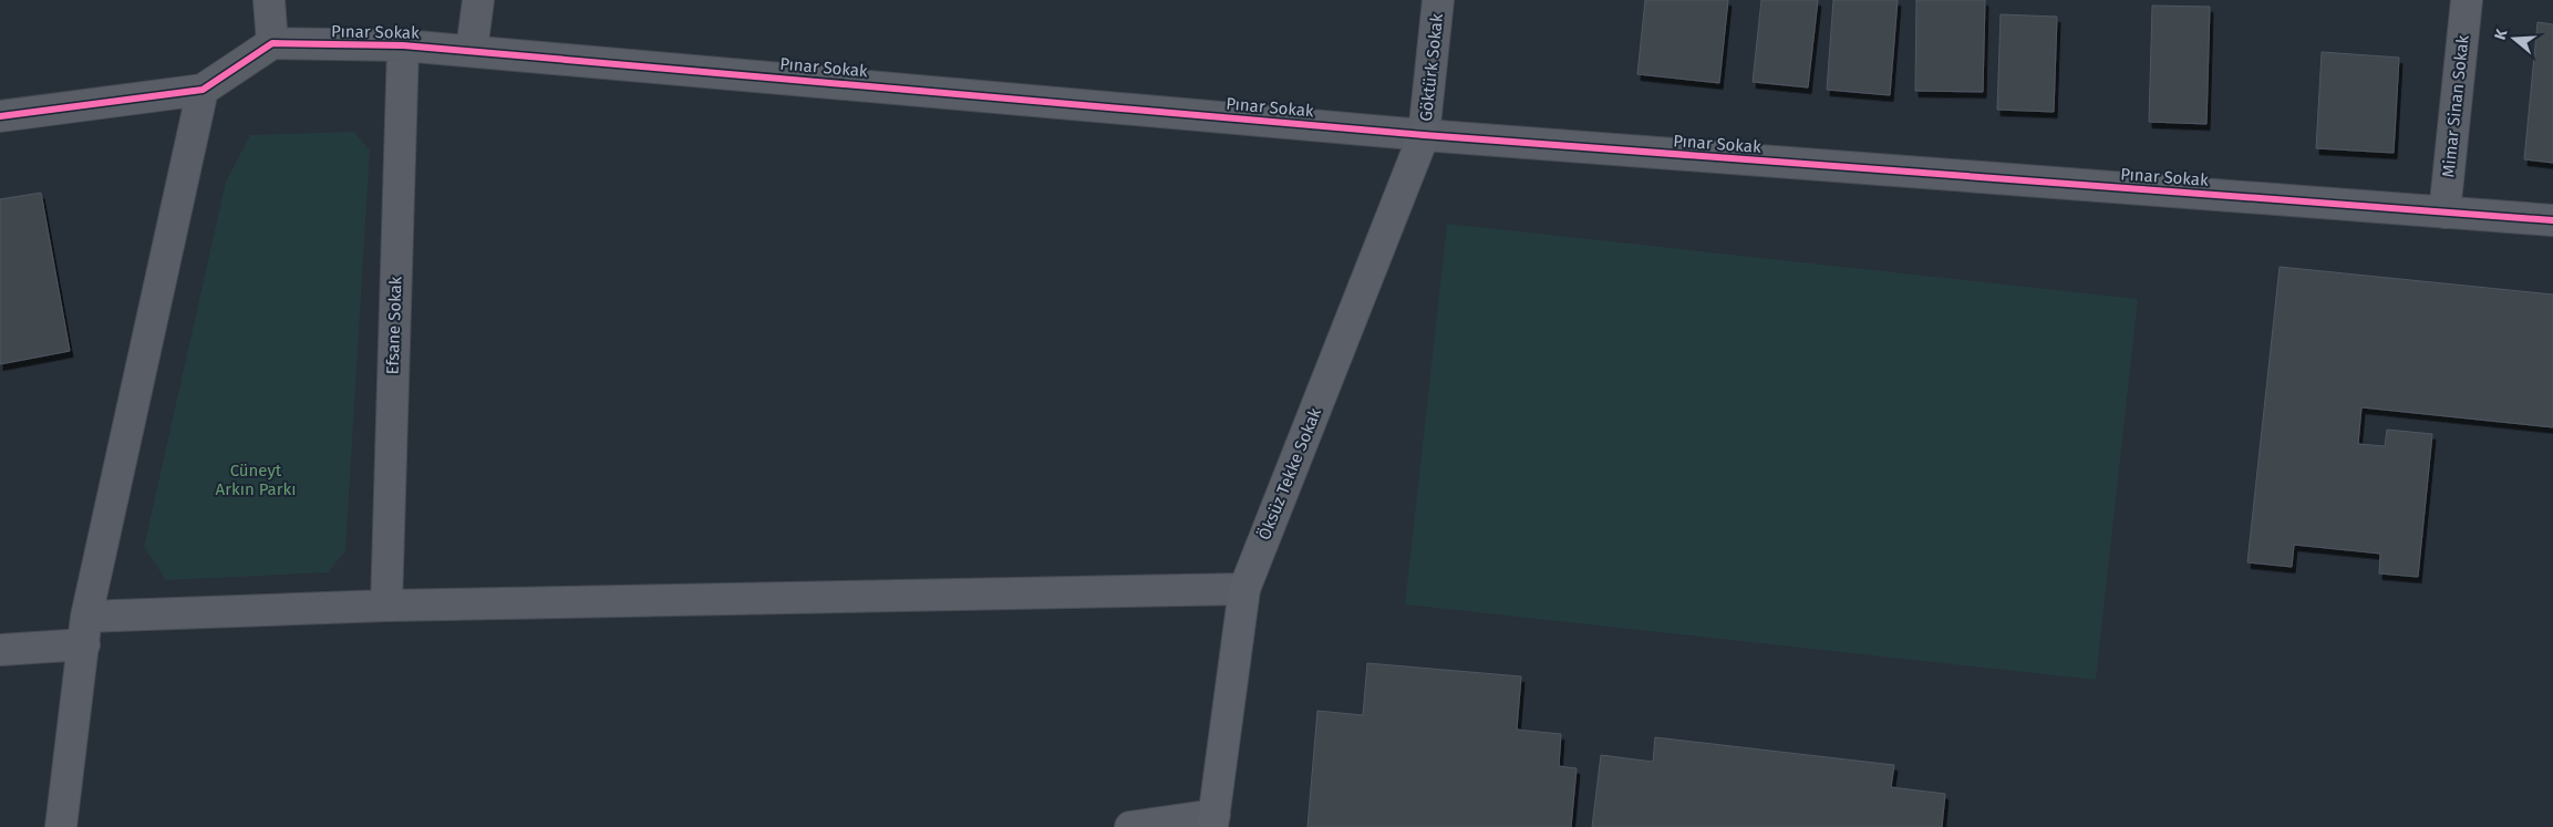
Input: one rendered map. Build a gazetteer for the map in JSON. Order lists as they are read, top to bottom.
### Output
{
  "streets": {
    "main road": ["Öksüz Tekke Sokak"],
    "street": [
      "Pınar Sokak",
      "Göktürk Sokak",
      "Mimar Sinan Sokak",
      "Efsane Sokak"
    ]
  },
  "crossings": [
    ["Pınar Sokak", "Göktürk Sokak"],
    ["Pınar Sokak", "Mimar Sinan Sokak"],
    ["Pınar Sokak", "Efsane Sokak"],
    ["Pınar Sokak", "Öksüz Tekke Sokak"],
    ["Göktürk Sokak", "Öksüz Tekke Sokak"]
  ],
  "parks": ["Cüneyt Arkın Parkı"],
  "north": "left"
}
